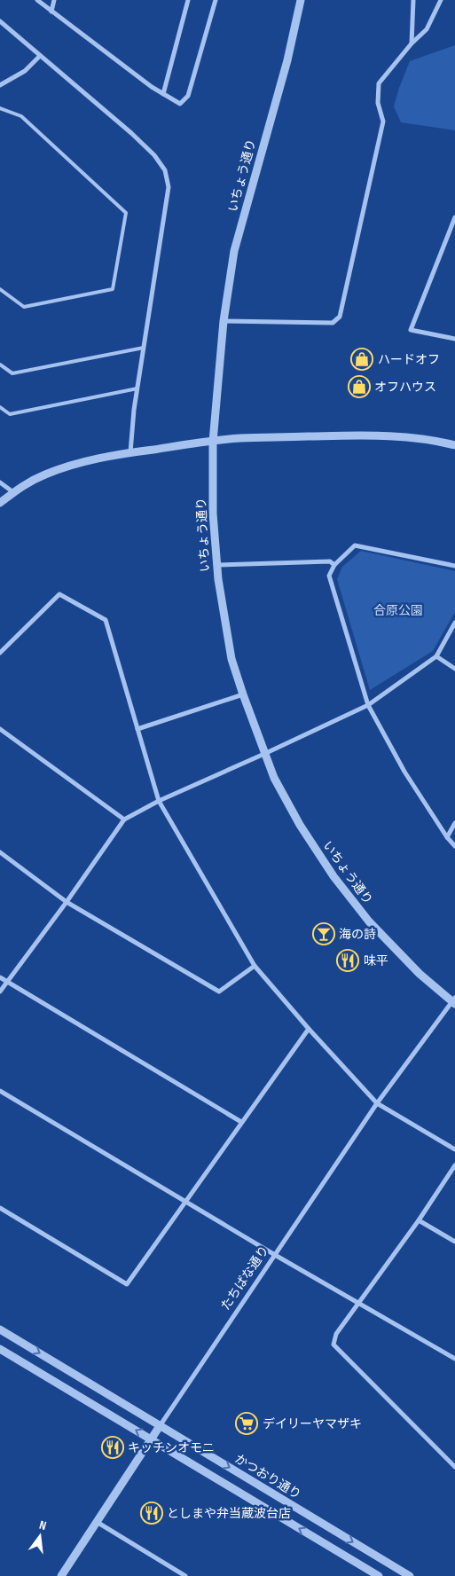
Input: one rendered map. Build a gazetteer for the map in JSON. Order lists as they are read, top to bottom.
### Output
{
  "streets": {
    "street": ["いちょう通り", "たちばな通り", "かつおり通り"]
  },
  "crossings": [
    ["いちょう通り", "たちばな通り"],
    ["たちばな通り", "かつおり通り"]
  ],
  "parks": ["合原公園"],
  "places": {
    "shop": ["ハードオフ", "オフハウス"],
    "bar": ["海の詩"],
    "restaurant": ["味平", "キッチンオモニ", "としまや弁当蔵波台店"],
    "supermarket": ["デイリーヤマザキ"]
  },
  "north": "top"
}
